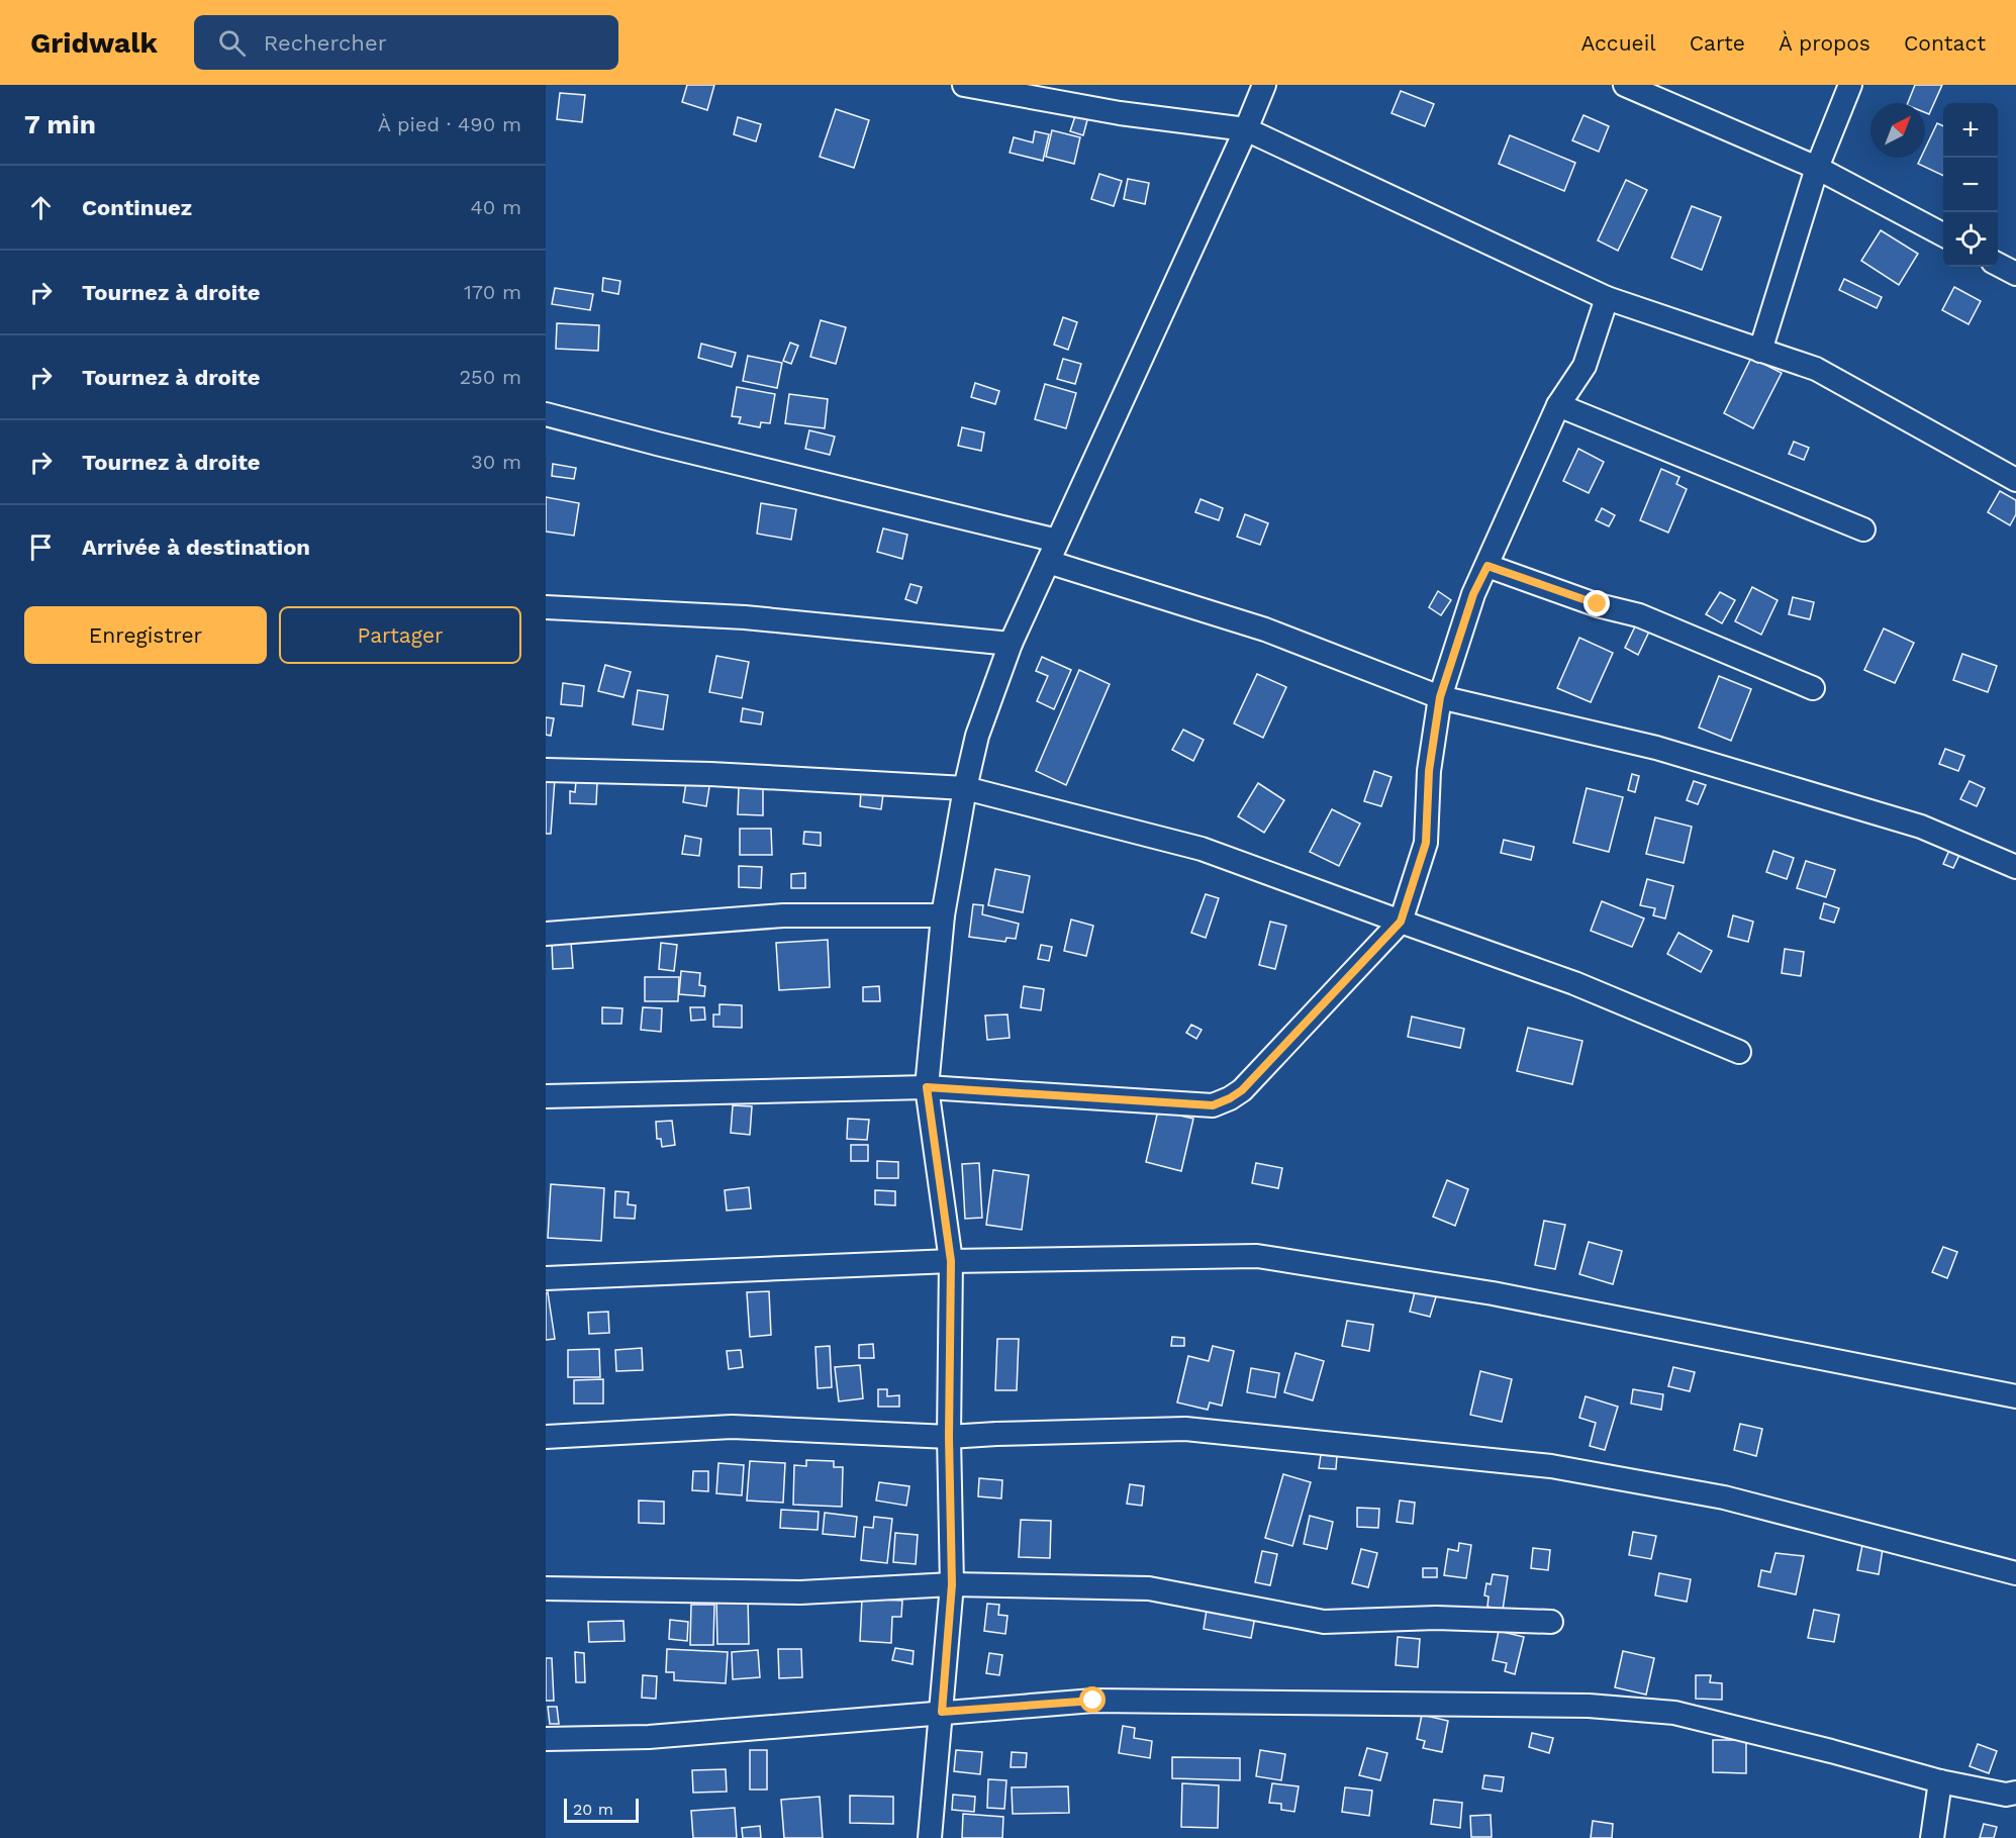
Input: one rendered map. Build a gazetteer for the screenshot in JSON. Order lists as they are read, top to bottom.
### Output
{
  "scale_bar": "20 m",
  "north": "top right",
  "page": {
    "header": "Gridwalk",
    "search": "Rechercher",
    "nav": [
      "Accueil",
      "Carte",
      "À propos",
      "Contact"
    ],
    "heading": ["7 min", "À pied · 490 m"],
    "map_buttons": ["+", "−"],
    "list": [
      ["Continuez", "40 m"],
      ["Tournez à droite", "170 m"],
      ["Tournez à droite", "250 m"],
      ["Tournez à droite", "30 m"],
      "Arrivée à destination"
    ],
    "buttons": ["Enregistrer", "Partager"],
    "scale": "20 m"
  }
}
